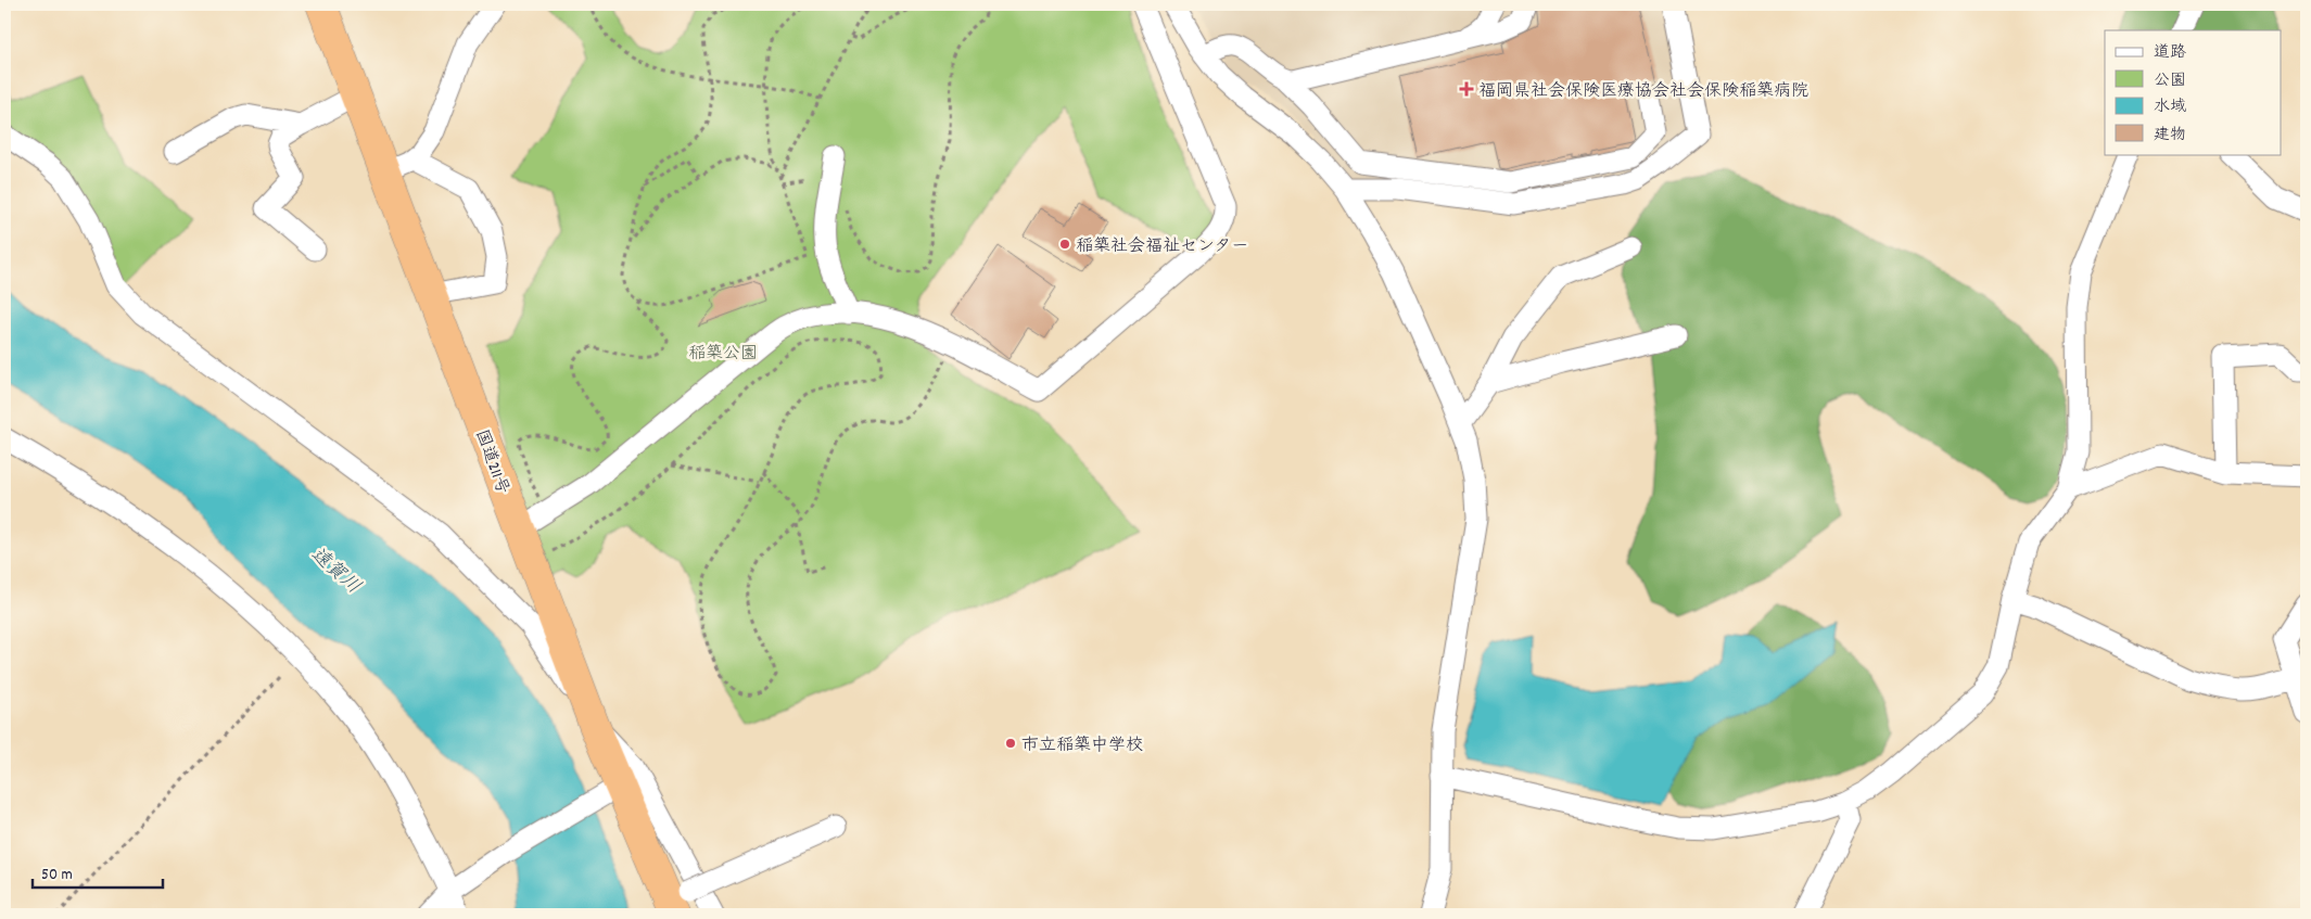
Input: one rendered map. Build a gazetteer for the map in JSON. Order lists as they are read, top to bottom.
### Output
{
  "streets": {
    "highway": ["国道211号"]
  },
  "water": ["遠賀川"],
  "parks": ["稲築公園"],
  "places": {
    "health": ["福岡県社会保険医療協会社会保険稲築病院"],
    "other": ["稲築社会福祉センター", "市立稲築中学校"]
  },
  "legend": [
    "道路",
    "公園",
    "水域",
    "建物"
  ],
  "scale_bar": "50 m"
}
